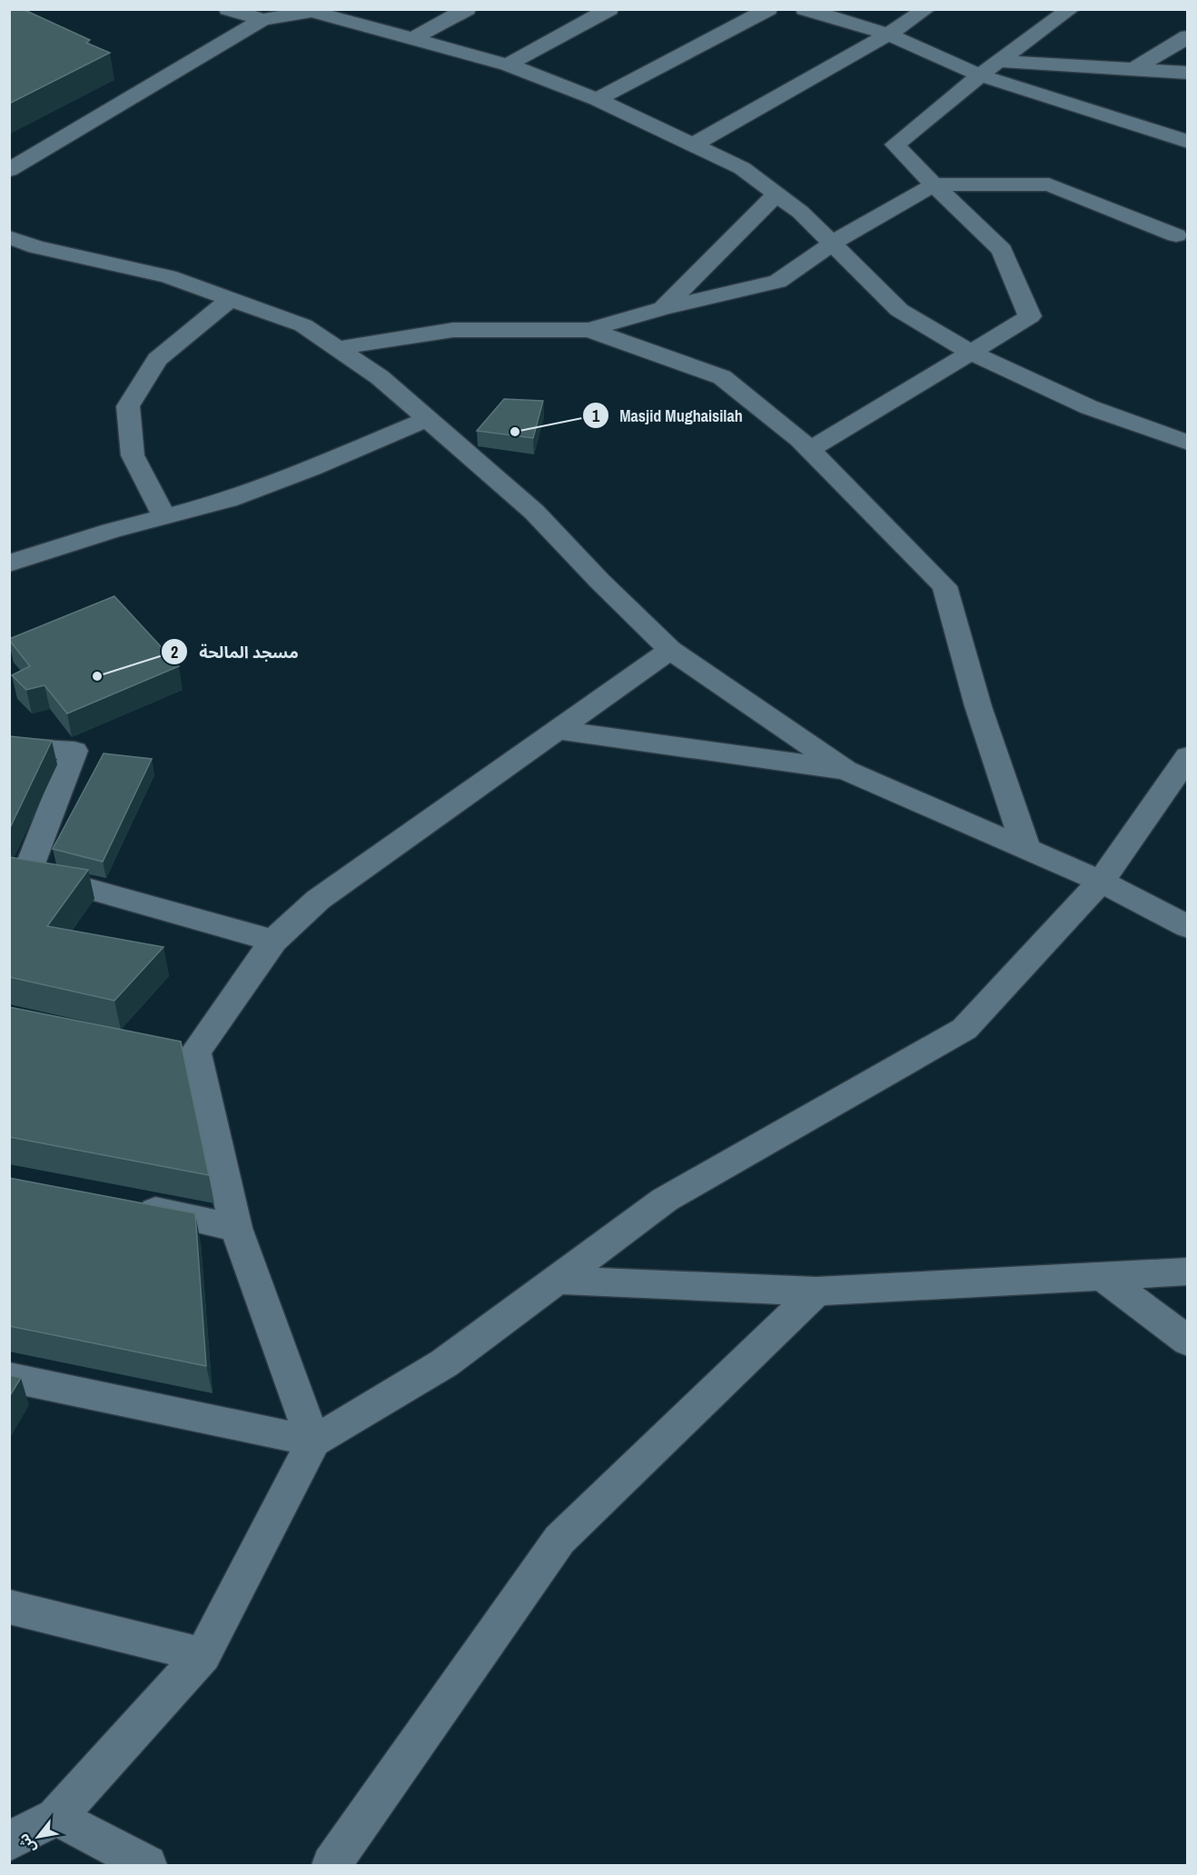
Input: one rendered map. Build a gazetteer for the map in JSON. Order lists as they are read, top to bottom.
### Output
{
  "places": ["Masjid Mughaisilah", "مسجد المالحة"],
  "north": "bottom left"
}
